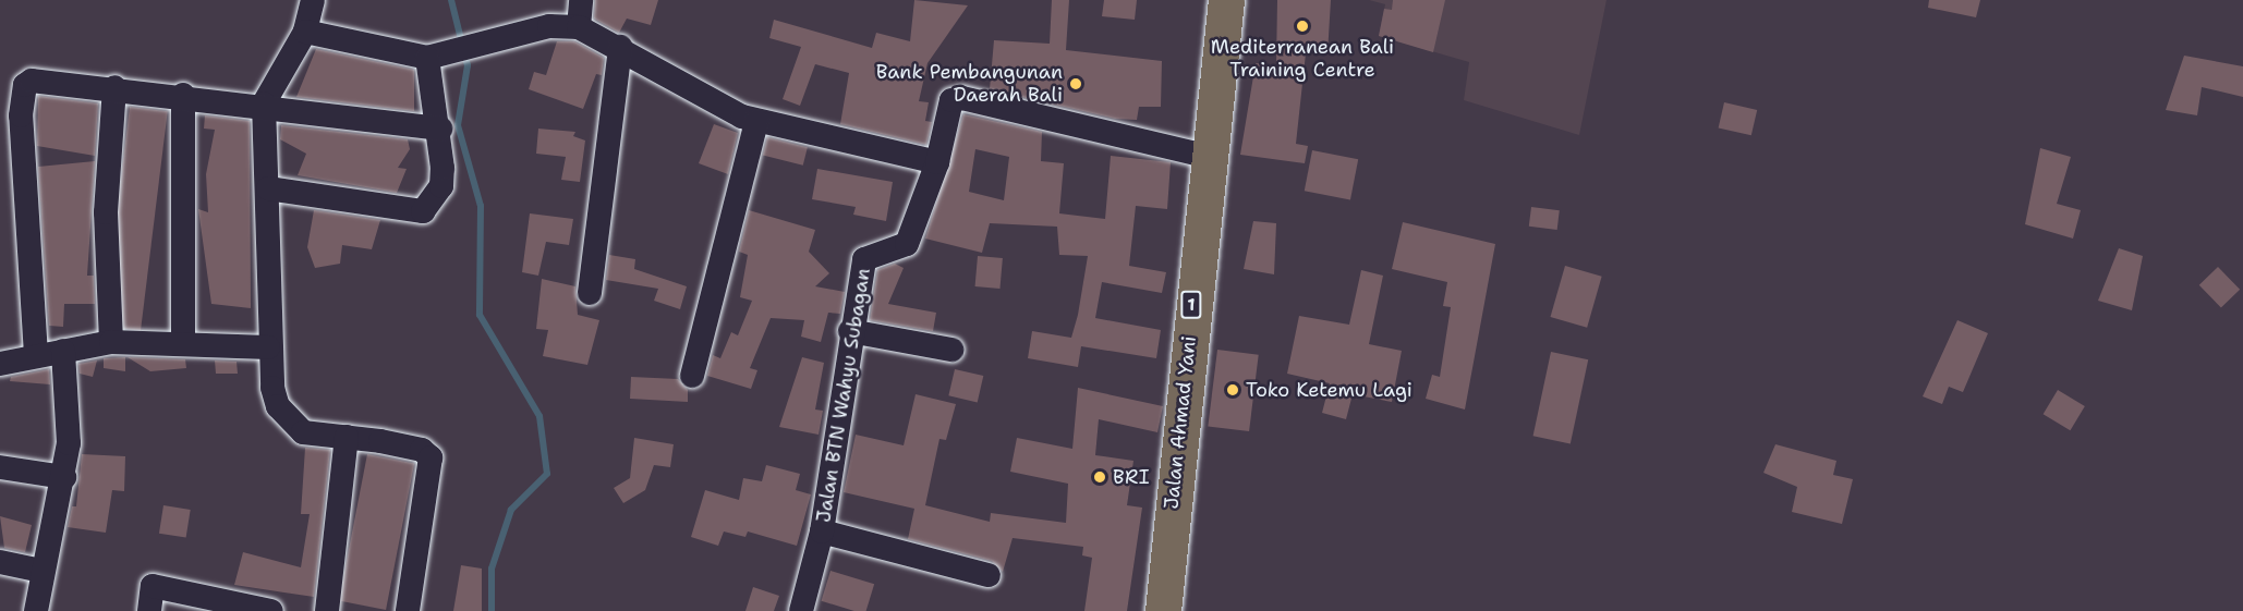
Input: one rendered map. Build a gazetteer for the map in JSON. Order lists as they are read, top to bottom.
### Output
{
  "streets": {
    "highway": ["1", "Jalan Ahmad Yani"],
    "street": ["Jalan BTN Wahyu Subagan"]
  },
  "crossings": [
    ["Jalan BTN Wahyu Subagan", "Jalan Ahmad Yani"]
  ],
  "places": [
    "Mediterranean Bali Training Centre",
    "Bank Pembangunan Daerah Bali",
    "Toko Ketemu Lagi",
    "BRI"
  ]
}
